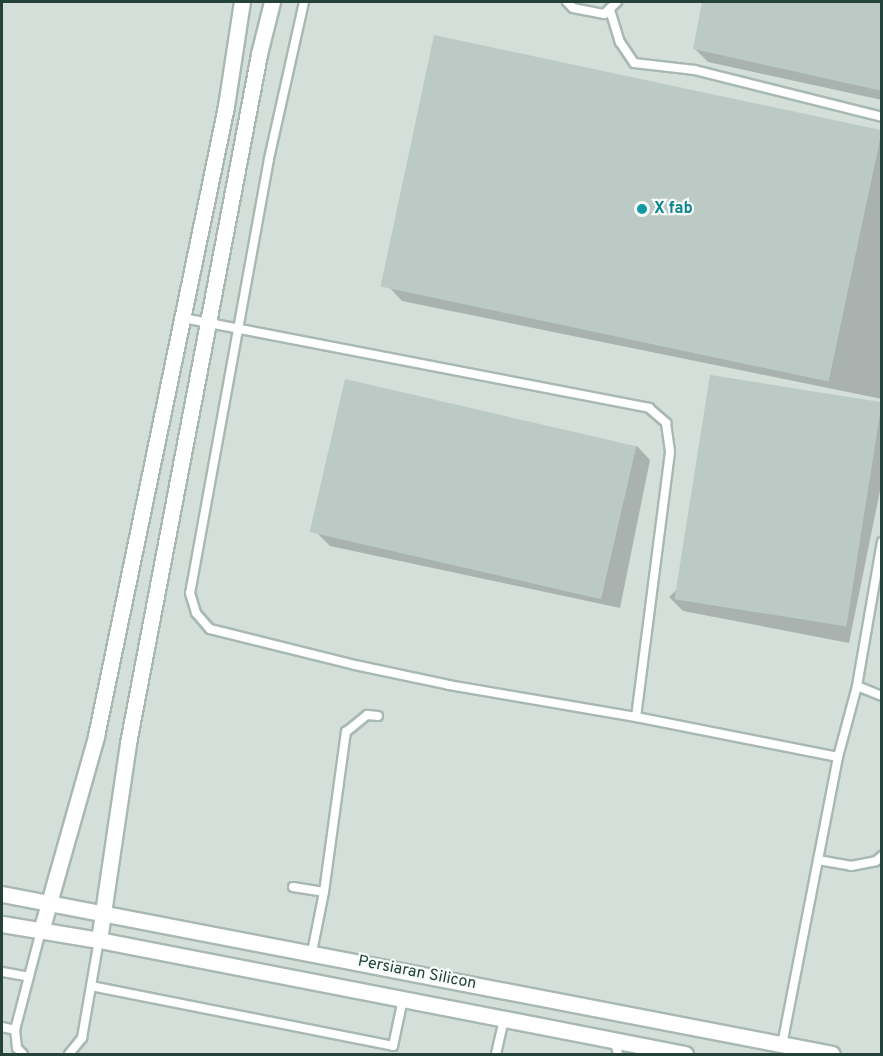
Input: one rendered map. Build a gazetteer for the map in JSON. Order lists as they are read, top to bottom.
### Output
{
  "streets": {
    "street": ["Persiaran Silicon"]
  },
  "places": ["X fab"]
}
